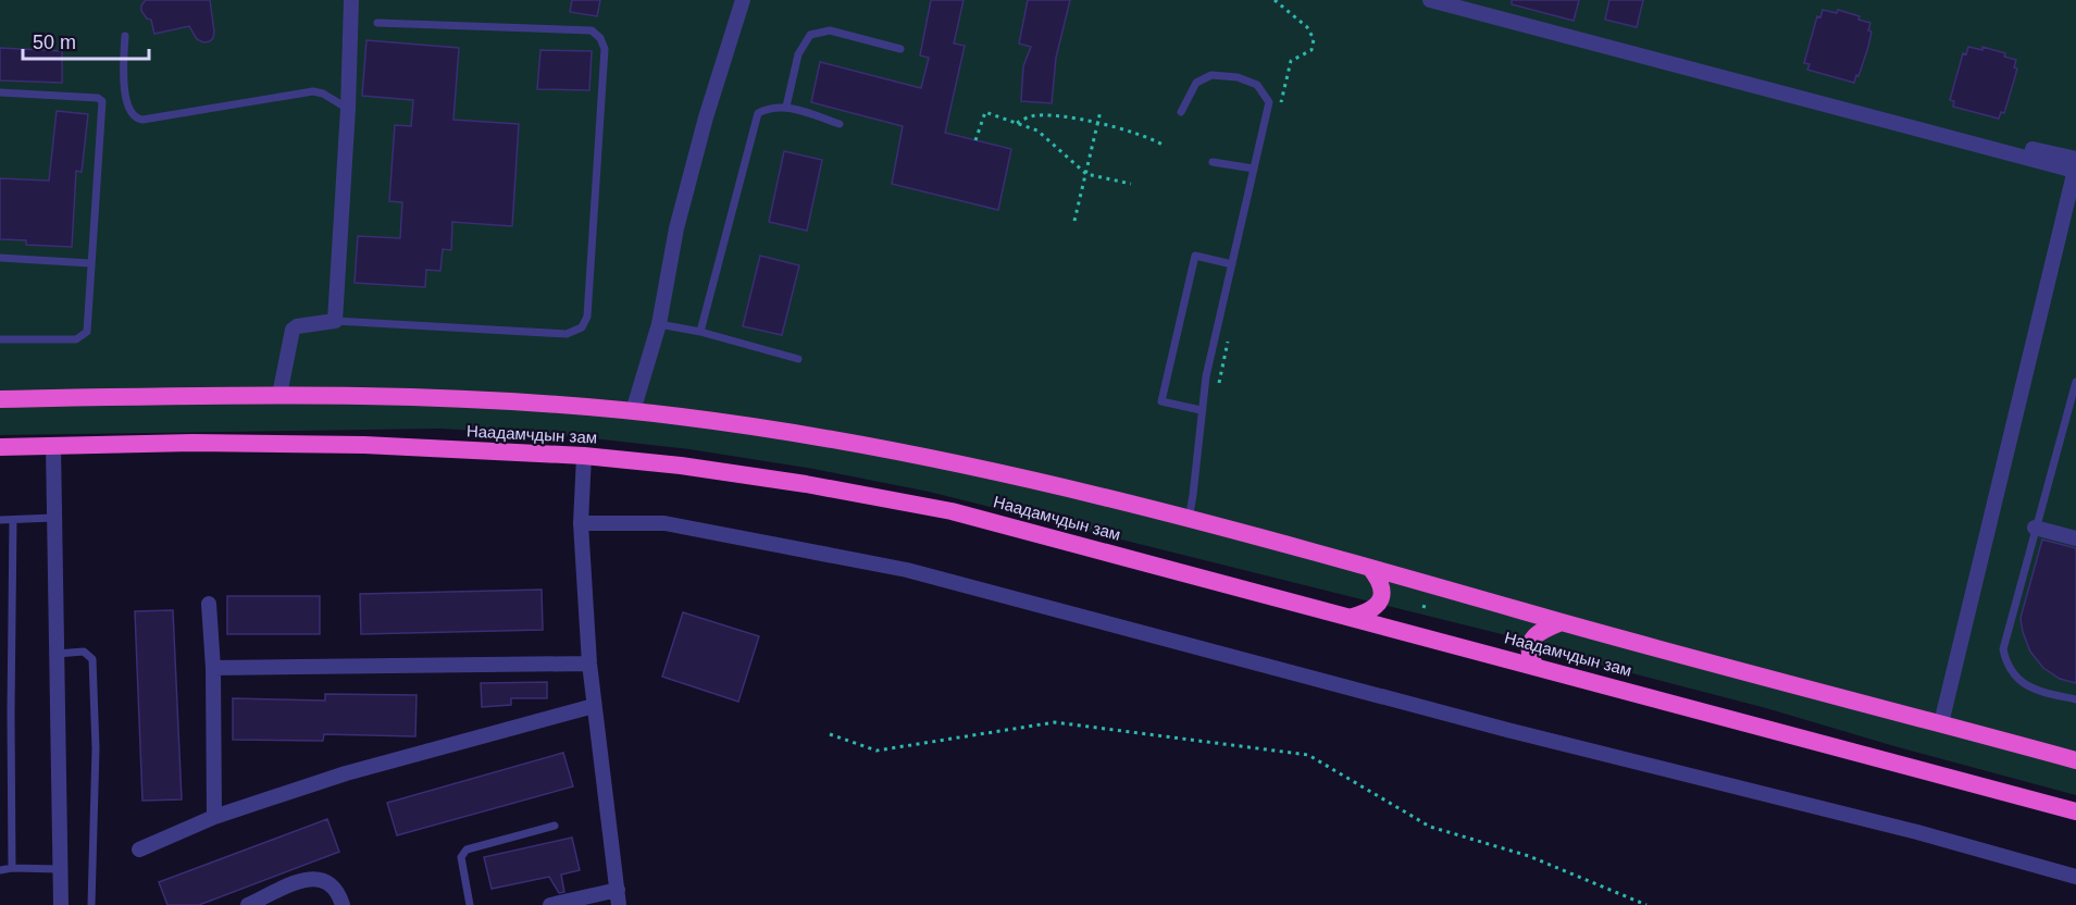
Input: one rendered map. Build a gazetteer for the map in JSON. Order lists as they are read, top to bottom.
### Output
{
  "streets": {
    "highway": ["Наадамчдын зам"]
  },
  "scale_bar": "50 m"
}
